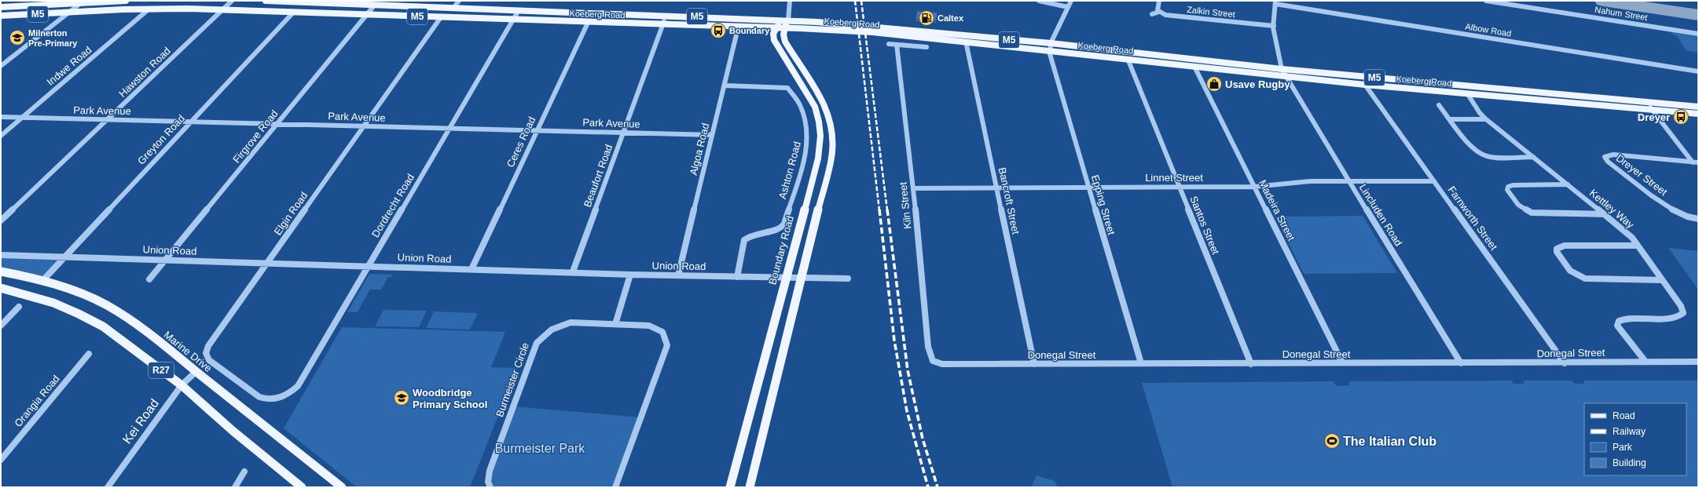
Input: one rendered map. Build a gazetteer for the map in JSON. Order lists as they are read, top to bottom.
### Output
{
  "streets": {
    "main road": [
      "M5",
      "Koeberg Road",
      "Boundary Road",
      "Marine Drive",
      "R27"
    ],
    "street": [
      "Zalkin Street",
      "Nahum Street",
      "Albow Road",
      "Indwe Road",
      "Hawston Road",
      "Park Avenue",
      "Firgrove Road",
      "Greyton Road",
      "Ceres Road",
      "Algoa Road",
      "Ashton Road",
      "Dreyer Street",
      "Beaufort Road",
      "Linnet Street",
      "Bancroft Street",
      "Epping Street",
      "Dordrecht Road",
      "Kiln Street",
      "Kettley Way",
      "Madeira Street",
      "Elgin Road",
      "Lincluden Road",
      "Farnworth Street",
      "Santos Street",
      "Union Road",
      "Donegal Street",
      "Burmeister Circle",
      "Orangia Road",
      "Kei Road"
    ]
  },
  "crossings": [
    ["Zalkin Street", "Lincluden Road"],
    ["Koeberg Road", "Indwe Road"],
    ["Koeberg Road", "Hawston Road"],
    ["Koeberg Road", "Firgrove Road"],
    ["Koeberg Road", "Greyton Road"],
    ["Koeberg Road", "Ceres Road"],
    ["Koeberg Road", "Algoa Road"],
    ["Koeberg Road", "Dreyer Street"],
    ["Koeberg Road", "Beaufort Road"],
    ["Koeberg Road", "Bancroft Street"],
    ["Koeberg Road", "Epping Street"],
    ["Koeberg Road", "Dordrecht Road"],
    ["Koeberg Road", "Kettley Way"],
    ["Koeberg Road", "Madeira Street"],
    ["Koeberg Road", "Elgin Road"],
    ["Koeberg Road", "Lincluden Road"],
    ["Koeberg Road", "Farnworth Street"],
    ["Koeberg Road", "Santos Street"],
    ["Koeberg Road", "Boundary Road"],
    ["Albow Road", "Lincluden Road"],
    ["Indwe Road", "Park Avenue"],
    ["Hawston Road", "Park Avenue"],
    ["Park Avenue", "Firgrove Road"],
    ["Park Avenue", "Greyton Road"],
    ["Park Avenue", "Ceres Road"],
    ["Park Avenue", "Algoa Road"],
    ["Park Avenue", "Beaufort Road"],
    ["Park Avenue", "Dordrecht Road"],
    ["Park Avenue", "Elgin Road"],
    ["Firgrove Road", "Union Road"],
    ["Greyton Road", "Union Road"],
    ["Greyton Road", "Marine Drive"],
    ["Ceres Road", "Union Road"],
    ["Algoa Road", "Ashton Road"],
    ["Algoa Road", "Union Road"],
    ["Ashton Road", "Union Road"],
    ["Beaufort Road", "Union Road"],
    ["Linnet Street", "Bancroft Street"],
    ["Linnet Street", "Epping Street"],
    ["Linnet Street", "Kiln Street"],
    ["Linnet Street", "Madeira Street"],
    ["Linnet Street", "Lincluden Road"],
    ["Linnet Street", "Farnworth Street"],
    ["Linnet Street", "Santos Street"],
    ["Bancroft Street", "Donegal Street"],
    ["Epping Street", "Donegal Street"],
    ["Dordrecht Road", "Elgin Road"],
    ["Dordrecht Road", "Union Road"],
    ["Kiln Street", "Donegal Street"],
    ["Kettley Way", "Donegal Street"],
    ["Madeira Street", "Donegal Street"],
    ["Elgin Road", "Union Road"],
    ["Lincluden Road", "Donegal Street"],
    ["Farnworth Street", "Donegal Street"],
    ["Santos Street", "Donegal Street"],
    ["Union Road", "Boundary Road"],
    ["Marine Drive", "Kei Road"],
    ["R27", "Kei Road"]
  ],
  "parks": ["Burmeister Park"],
  "places": {
    "fuel station": ["Caltex"],
    "bus stop": ["Boundary", "Dreyer"],
    "school or university": ["Milnerton Pre-Primary", "Woodbridge Primary School"],
    "shop": ["Usave Rugby"],
    "sports": ["The Italian Club"]
  },
  "legend": [
    "Road",
    "Railway",
    "Park",
    "Building"
  ]
}
